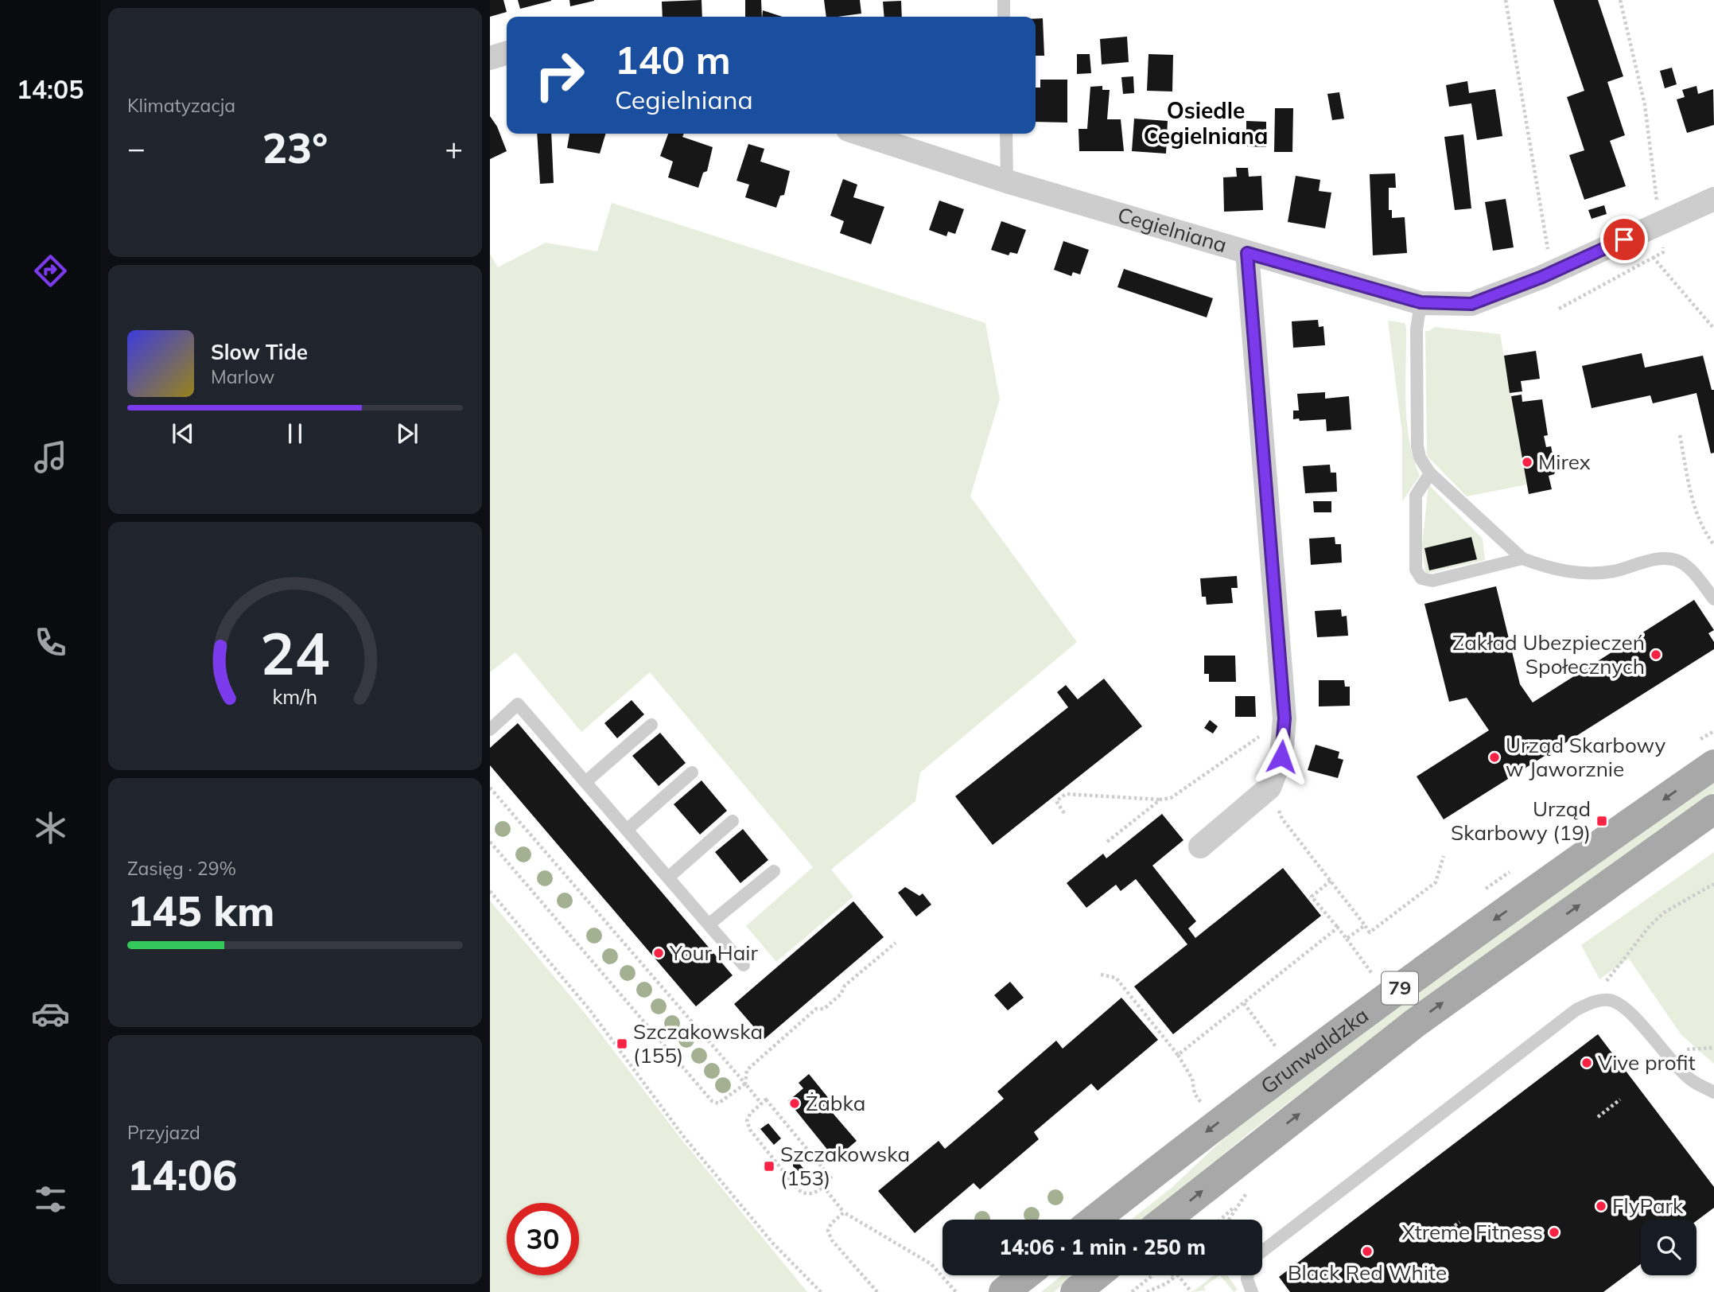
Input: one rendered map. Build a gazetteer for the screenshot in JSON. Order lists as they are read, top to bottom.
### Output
{
  "streets": {
    "main road": ["79", "Grunwaldzka"],
    "street": ["Cegielniana"]
  },
  "districts": ["Osiedle Cegielniana"],
  "places": {
    "other": [
      "Mirex",
      "Zakład Ubezpieczeń Społecznych",
      "Urząd Skarbowy w Jaworznie",
      "Your Hair",
      "Vive profit",
      "Żabka",
      "FlyPark",
      "Xtreme Fitness",
      "Black Red White"
    ],
    "transit": ["Urząd Skarbowy (19)", "Szczakowska (155)", "Szczakowska (153)"]
  },
  "page": {
    "tabs": "14:05",
    "tile": [
      "Klimatyzacja",
      ["Zasięg · 29%", "145 km"],
      ["Przyjazd", "14:06"]
    ],
    "turn": ["140 m", "Cegielniana"],
    "heat": ["−", "23°", "+"],
    "song": ["Slow Tide", "Marlow"],
    "limit": "30",
    "trip": "14:06 · 1 min · 250 m",
    "gauge": ["24", "km/h"]
  }
}
